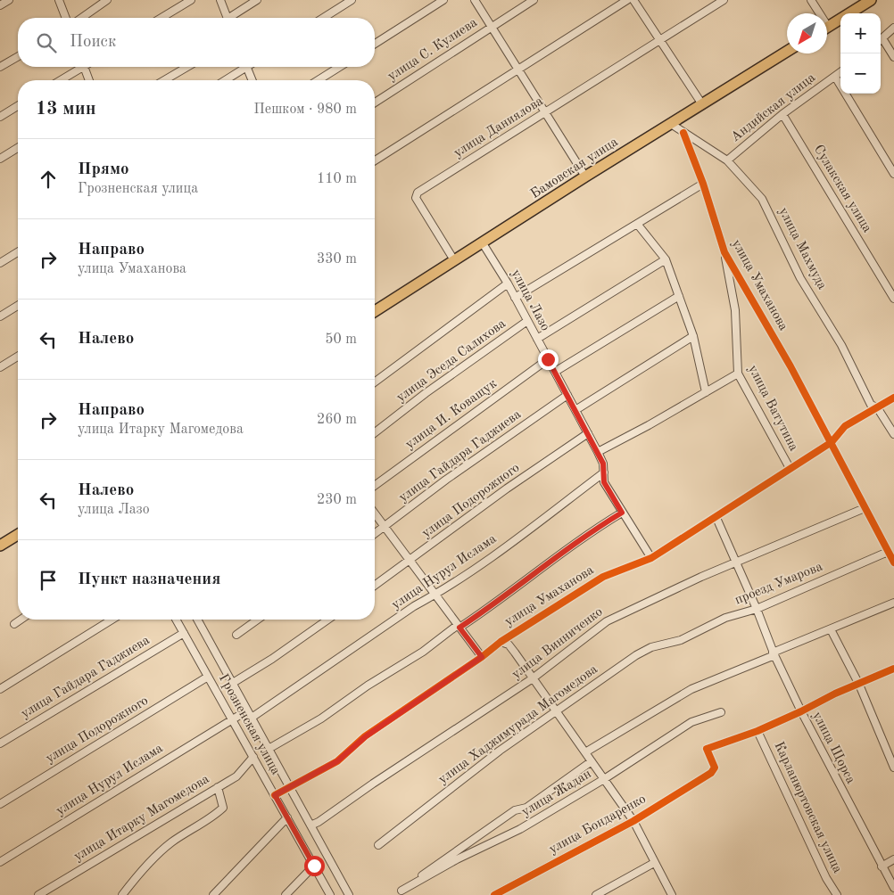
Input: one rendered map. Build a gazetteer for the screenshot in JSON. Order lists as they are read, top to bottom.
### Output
{
  "streets": {
    "highway": ["Бамовская улица"],
    "street": [
      "улица С. Кулиева",
      "Андийская улица",
      "улица Даниялова",
      "Сулакская улица",
      "улица Махмуда",
      "улица Умаханова",
      "улица Лазо",
      "улица Эседа Салихова",
      "улица Ватутина",
      "улица И. Коващук",
      "улица Гайдара Гаджиева",
      "улица Подорожного",
      "улица Нурул Ислама",
      "проезд Умарова",
      "улица Винниченко",
      "Грозненская улица",
      "улица Хаджимурада Магомедова",
      "улица Щорса",
      "улица Жадан",
      "Карланюртовская улица",
      "улица Итарку Магомедова",
      "улица Бондаренко"
    ]
  },
  "crossings": [
    ["Андийская улица", "Сулакская улица"],
    ["Андийская улица", "улица Махмуда"],
    ["улица Даниялова", "Бамовская улица"],
    ["Бамовская улица", "улица Махмуда"],
    ["Бамовская улица", "улица Лазо"],
    ["улица Махмуда", "улица Умаханова"],
    ["улица Умаханова", "улица Лазо"],
    ["улица Умаханова", "улица Ватутина"],
    ["улица Умаханова", "проезд Умарова"],
    ["улица Умаханова", "улица Винниченко"],
    ["улица Умаханова", "Грозненская улица"],
    ["улица Умаханова", "улица Щорса"],
    ["улица Лазо", "улица Эседа Салихова"],
    ["улица Лазо", "улица И. Коващук"],
    ["улица Лазо", "улица Гайдара Гаджиева"],
    ["улица Лазо", "улица Подорожного"],
    ["улица Лазо", "улица Нурул Ислама"],
    ["улица Гайдара Гаджиева", "Грозненская улица"],
    ["улица Подорожного", "Грозненская улица"],
    ["улица Нурул Ислама", "Грозненская улица"],
    ["проезд Умарова", "улица Хаджимурада Магомедова"],
    ["проезд Умарова", "улица Щорса"],
    ["улица Винниченко", "Грозненская улица"],
    ["улица Винниченко", "улица Щорса"],
    ["Грозненская улица", "улица Итарку Магомедова"],
    ["Карланюртовская улица", "улица Бондаренко"]
  ],
  "north": "bottom left",
  "page": {
    "map_buttons": ["+", "−"],
    "search": "Поиск",
    "heading": ["13 мин", "Пешком · 980 m"],
    "list": [
      ["Прямо", "Грозненская улица", "110 m"],
      ["Направо", "улица Умаханова", "330 m"],
      ["Налево", "50 m"],
      ["Направо", "улица Итарку Магомедова", "260 m"],
      ["Налево", "улица Лазо", "230 m"],
      "Пункт назначения"
    ]
  }
}
